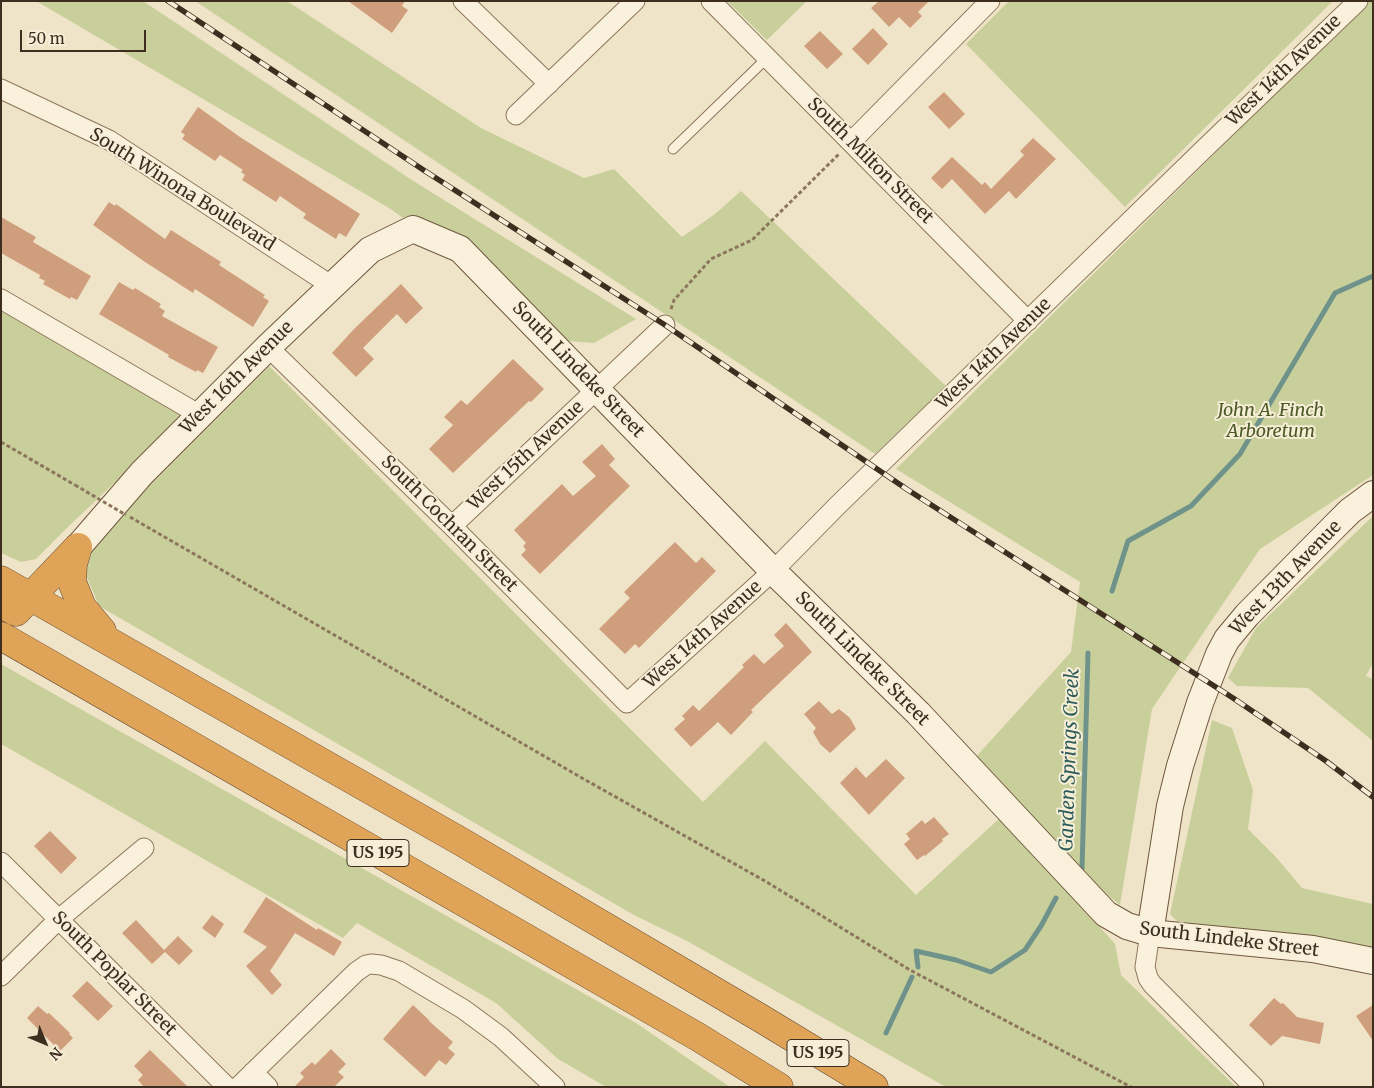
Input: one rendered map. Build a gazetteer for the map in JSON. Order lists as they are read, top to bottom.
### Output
{
  "streets": {
    "highway": ["US 195"],
    "street": [
      "West 14th Avenue",
      "South Milton Street",
      "South Winona Boulevard",
      "South Lindeke Street",
      "West 16th Avenue",
      "West 15th Avenue",
      "South Cochran Street",
      "West 13th Avenue",
      "South Poplar Street"
    ]
  },
  "crossings": [
    ["West 14th Avenue", "South Milton Street"],
    ["West 14th Avenue", "South Lindeke Street"],
    ["West 14th Avenue", "South Cochran Street"],
    ["South Winona Boulevard", "West 16th Avenue"],
    ["South Lindeke Street", "West 16th Avenue"],
    ["South Lindeke Street", "West 15th Avenue"],
    ["South Lindeke Street", "West 13th Avenue"],
    ["West 16th Avenue", "South Cochran Street"],
    ["West 15th Avenue", "South Cochran Street"]
  ],
  "water": ["Garden Springs Creek"],
  "parks": ["John A. Finch Arboretum"],
  "scale_bar": "50 m",
  "north": "bottom right"
}
